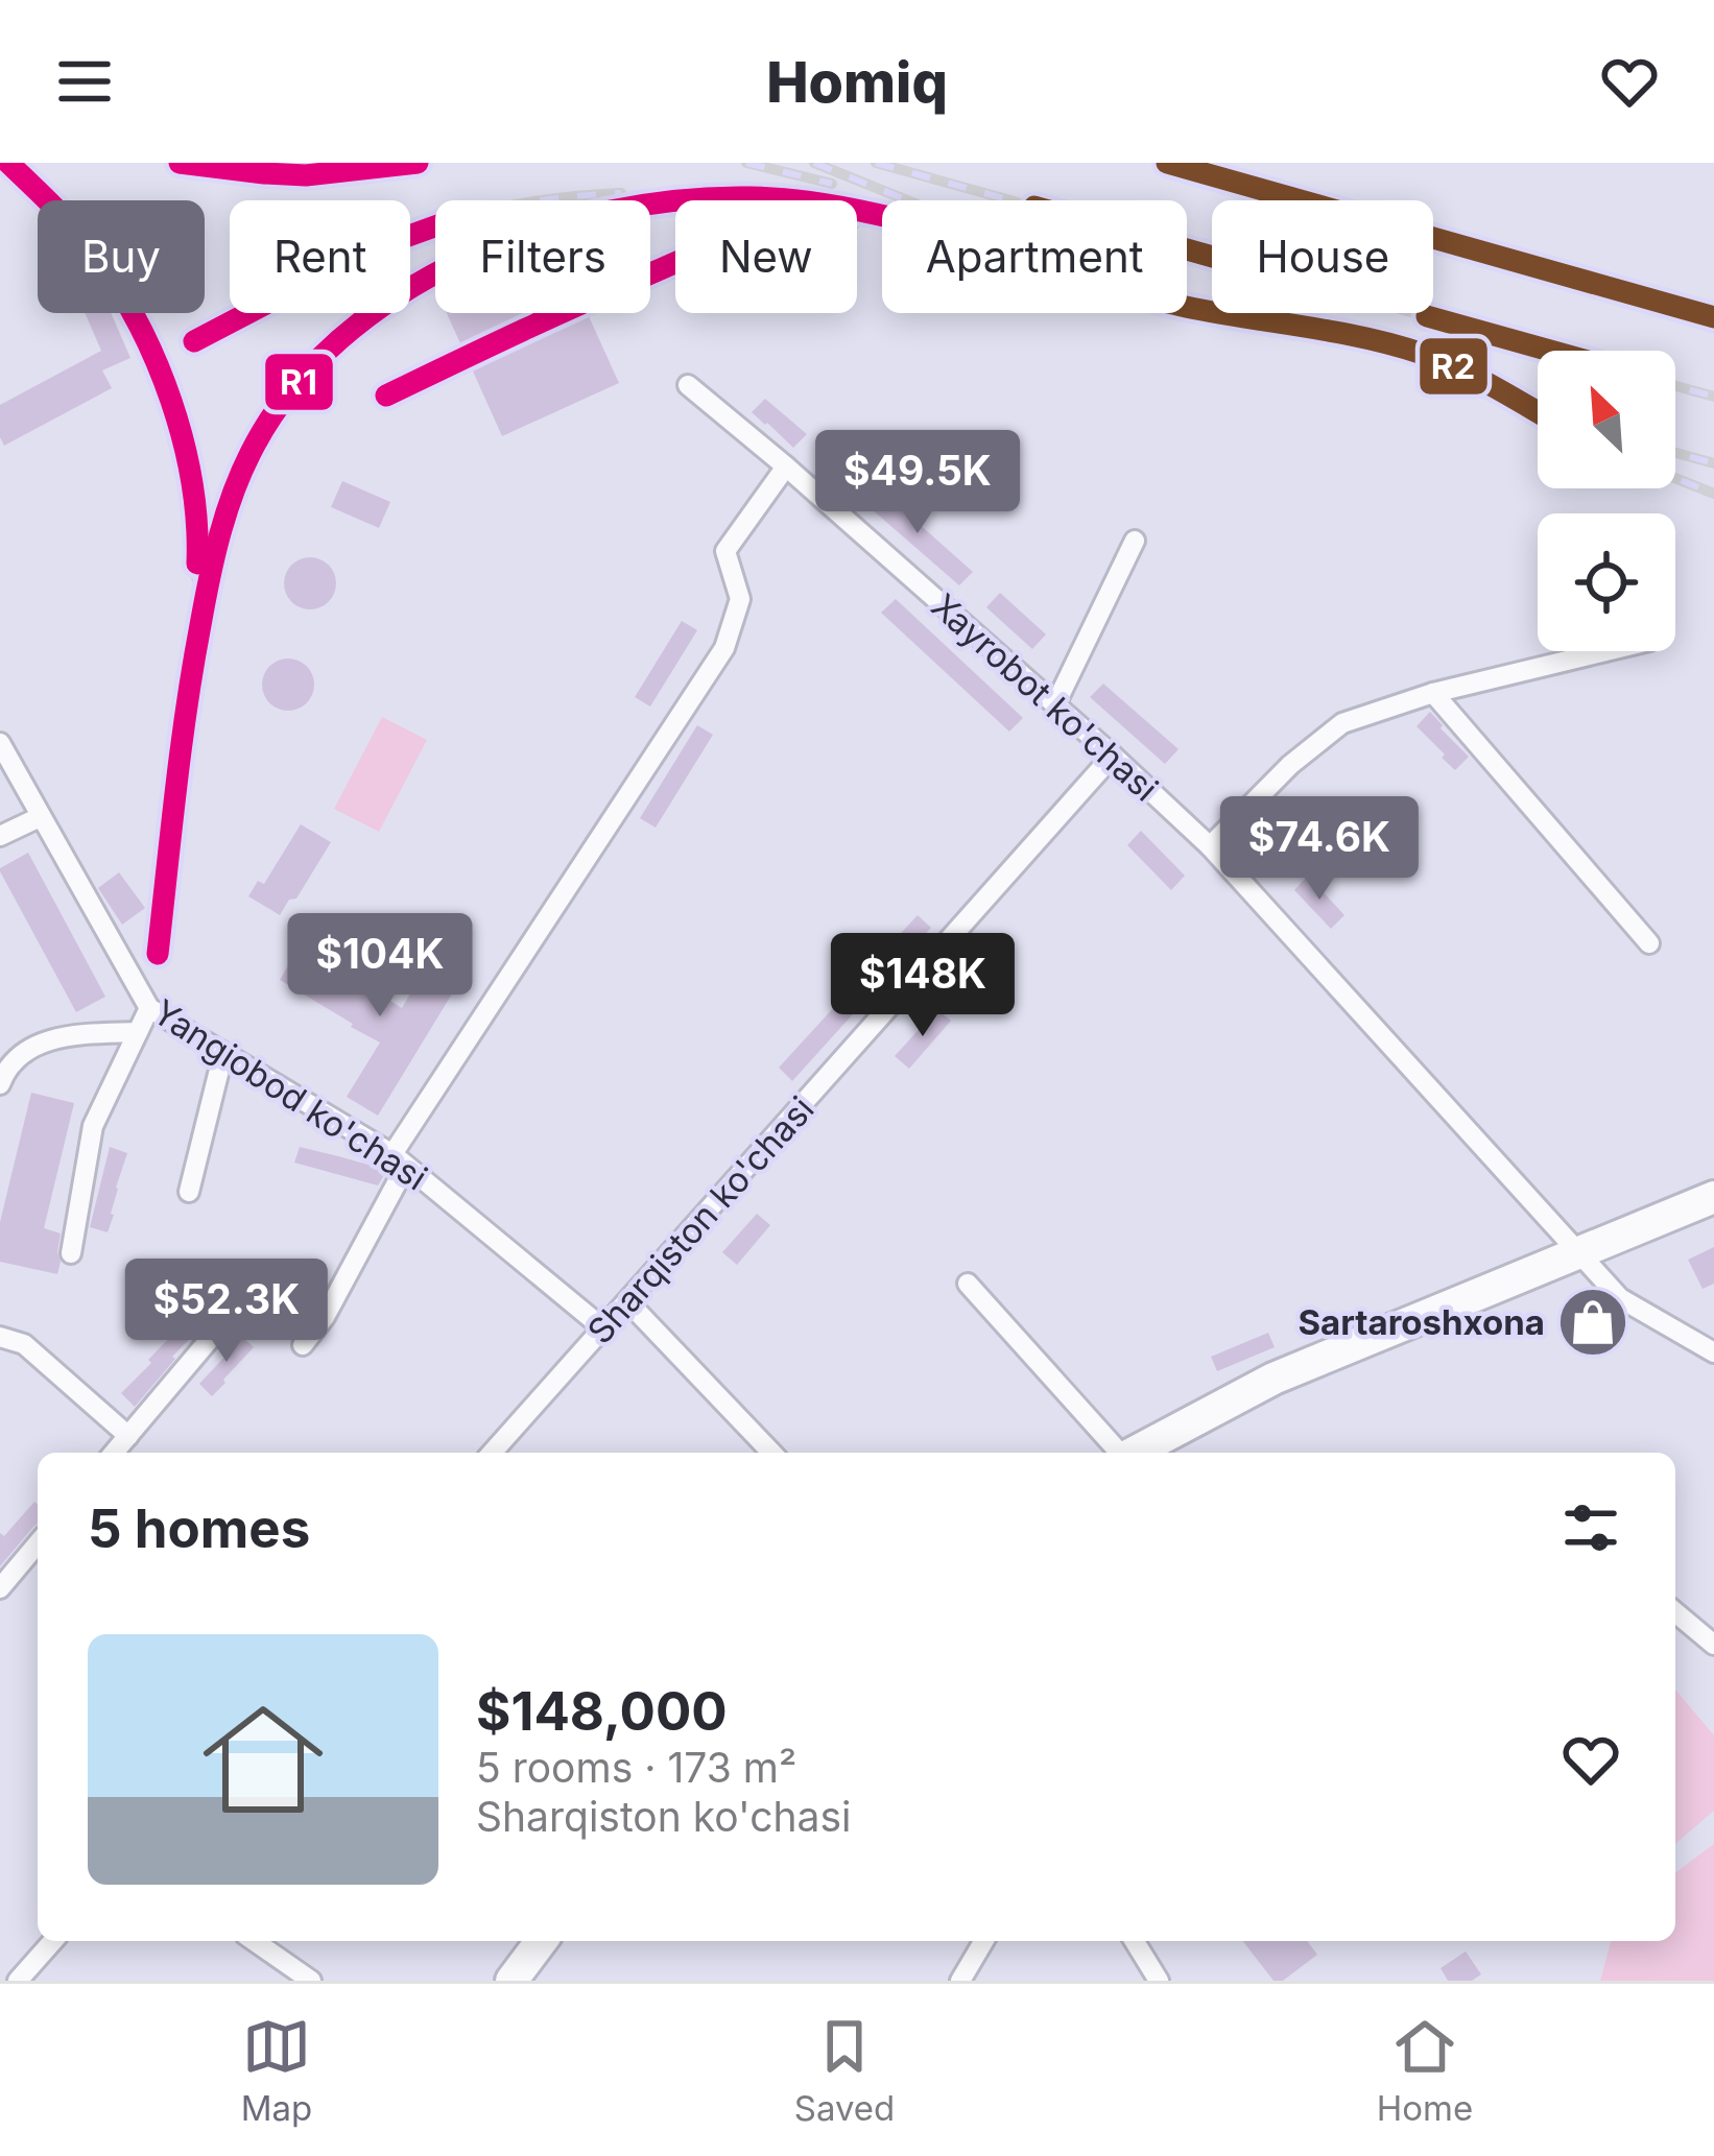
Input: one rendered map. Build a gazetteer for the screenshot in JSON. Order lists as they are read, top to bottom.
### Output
{
  "streets": {
    "street": ["Xayrobot ko'chasi", "Yangiobod ko'chasi", "Sharqiston ko'chasi"]
  },
  "crossings": [
    ["Xayrobot ko'chasi", "Sharqiston ko'chasi"],
    ["Yangiobod ko'chasi", "Sharqiston ko'chasi"]
  ],
  "places": {
    "shop": ["Sartaroshxona"]
  },
  "lines": ["transit line R1", "transit line R2"],
  "north": "top left",
  "page": {
    "header": "Homiq",
    "chip": [
      "Buy",
      "Rent",
      "Filters",
      "New",
      "Apartment",
      "House"
    ],
    "price": [
      "$49.5K",
      "$74.6K",
      "$104K",
      "$148K",
      "$52.3K"
    ],
    "heading": "5 homes",
    "list": [
      {
        "name": "$148,000",
        "note": "5 rooms · 173 m² · Sharqiston ko'chasi"
      }
    ],
    "tabs": ["Map", "Saved", "Home"]
  }
}
